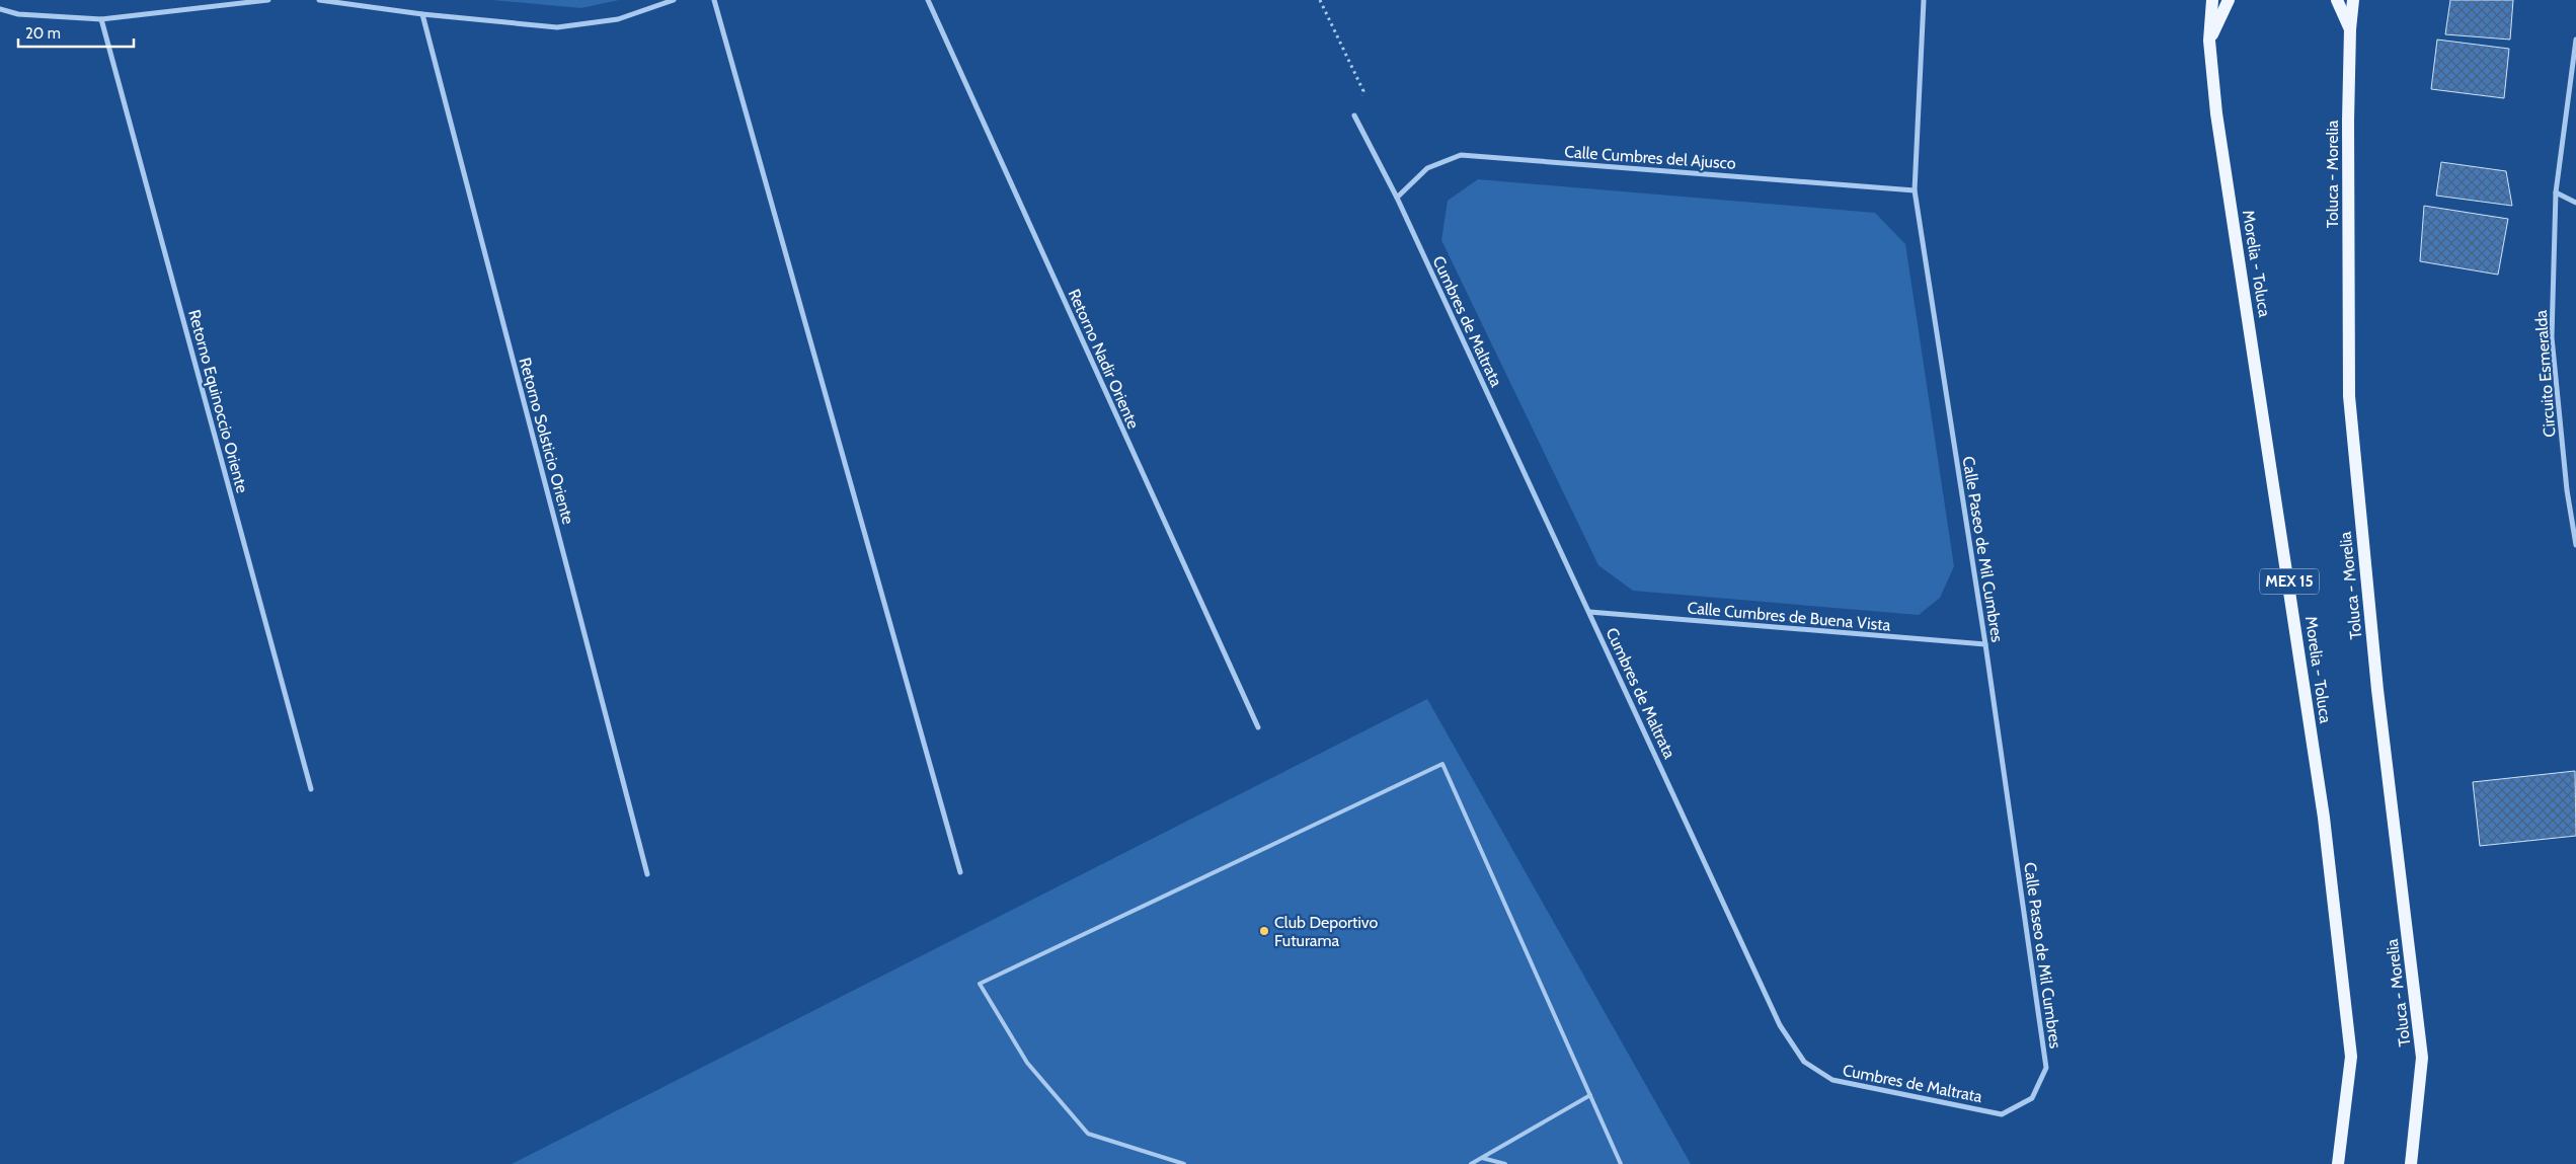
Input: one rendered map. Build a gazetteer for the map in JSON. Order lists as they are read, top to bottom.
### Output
{
  "streets": {
    "main road": ["Toluca - Morelia", "Morelia - Toluca", "MEX 15"],
    "street": [
      "Calle Cumbres del Ajusco",
      "Cumbres de Maltrata",
      "Retorno Nadir Oriente",
      "Circuito Esmeralda",
      "Retorno Equinoccio Oriente",
      "Retorno Solsticio Oriente",
      "Calle Paseo de Mil Cumbres",
      "Calle Cumbres de Buena Vista"
    ]
  },
  "crossings": [
    ["Calle Cumbres del Ajusco", "Cumbres de Maltrata"],
    ["Calle Cumbres del Ajusco", "Calle Paseo de Mil Cumbres"],
    ["Cumbres de Maltrata", "Calle Paseo de Mil Cumbres"],
    ["Cumbres de Maltrata", "Calle Cumbres de Buena Vista"],
    ["Calle Paseo de Mil Cumbres", "Calle Cumbres de Buena Vista"]
  ],
  "places": ["Club Deportivo Futurama"],
  "scale_bar": "20 m"
}
